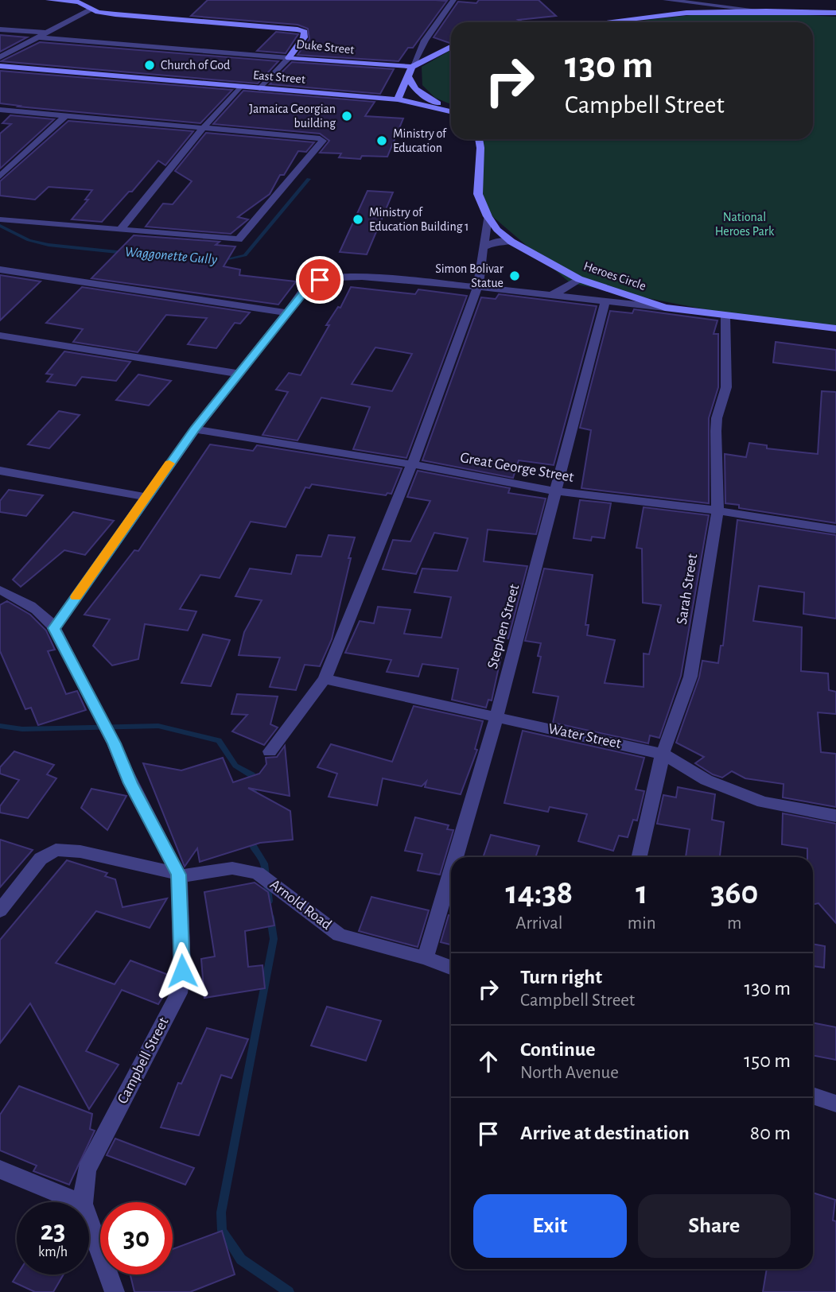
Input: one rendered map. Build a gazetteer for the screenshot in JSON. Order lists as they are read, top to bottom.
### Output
{
  "streets": {
    "main road": ["Duke Street", "East Street", "Heroes Circle"],
    "street": [
      "Great George Street",
      "Sarah Street",
      "Stephen Street",
      "Water Street",
      "Arnold Road",
      "Campbell Street"
    ]
  },
  "crossings": [
    ["Heroes Circle", "Sarah Street"],
    ["Great George Street", "Sarah Street"],
    ["Great George Street", "Stephen Street"],
    ["Sarah Street", "Water Street"],
    ["Stephen Street", "Water Street"],
    ["Stephen Street", "Arnold Road"],
    ["Arnold Road", "Campbell Street"]
  ],
  "water": ["Waggonette Gully"],
  "parks": ["National Heroes Park"],
  "places": [
    "Church of God",
    "Jamaica Georgian building",
    "Ministry of Education",
    "Ministry of Education Building 1",
    "Simon Bolivar Statue"
  ],
  "page": {
    "turn": ["130 m", "Campbell Street"],
    "eta": [
      "14:38",
      "Arrival",
      "1",
      "min",
      "360",
      "m"
    ],
    "list": [
      {
        "name": "Turn right",
        "note": "Campbell Street",
        "value": "130 m"
      },
      {
        "name": "Continue",
        "note": "North Avenue",
        "value": "150 m"
      },
      {
        "name": "Arrive at destination",
        "value": "80 m"
      }
    ],
    "buttons": ["Exit", "Share"],
    "speed": "23 km/h",
    "limit": "30"
  }
}
